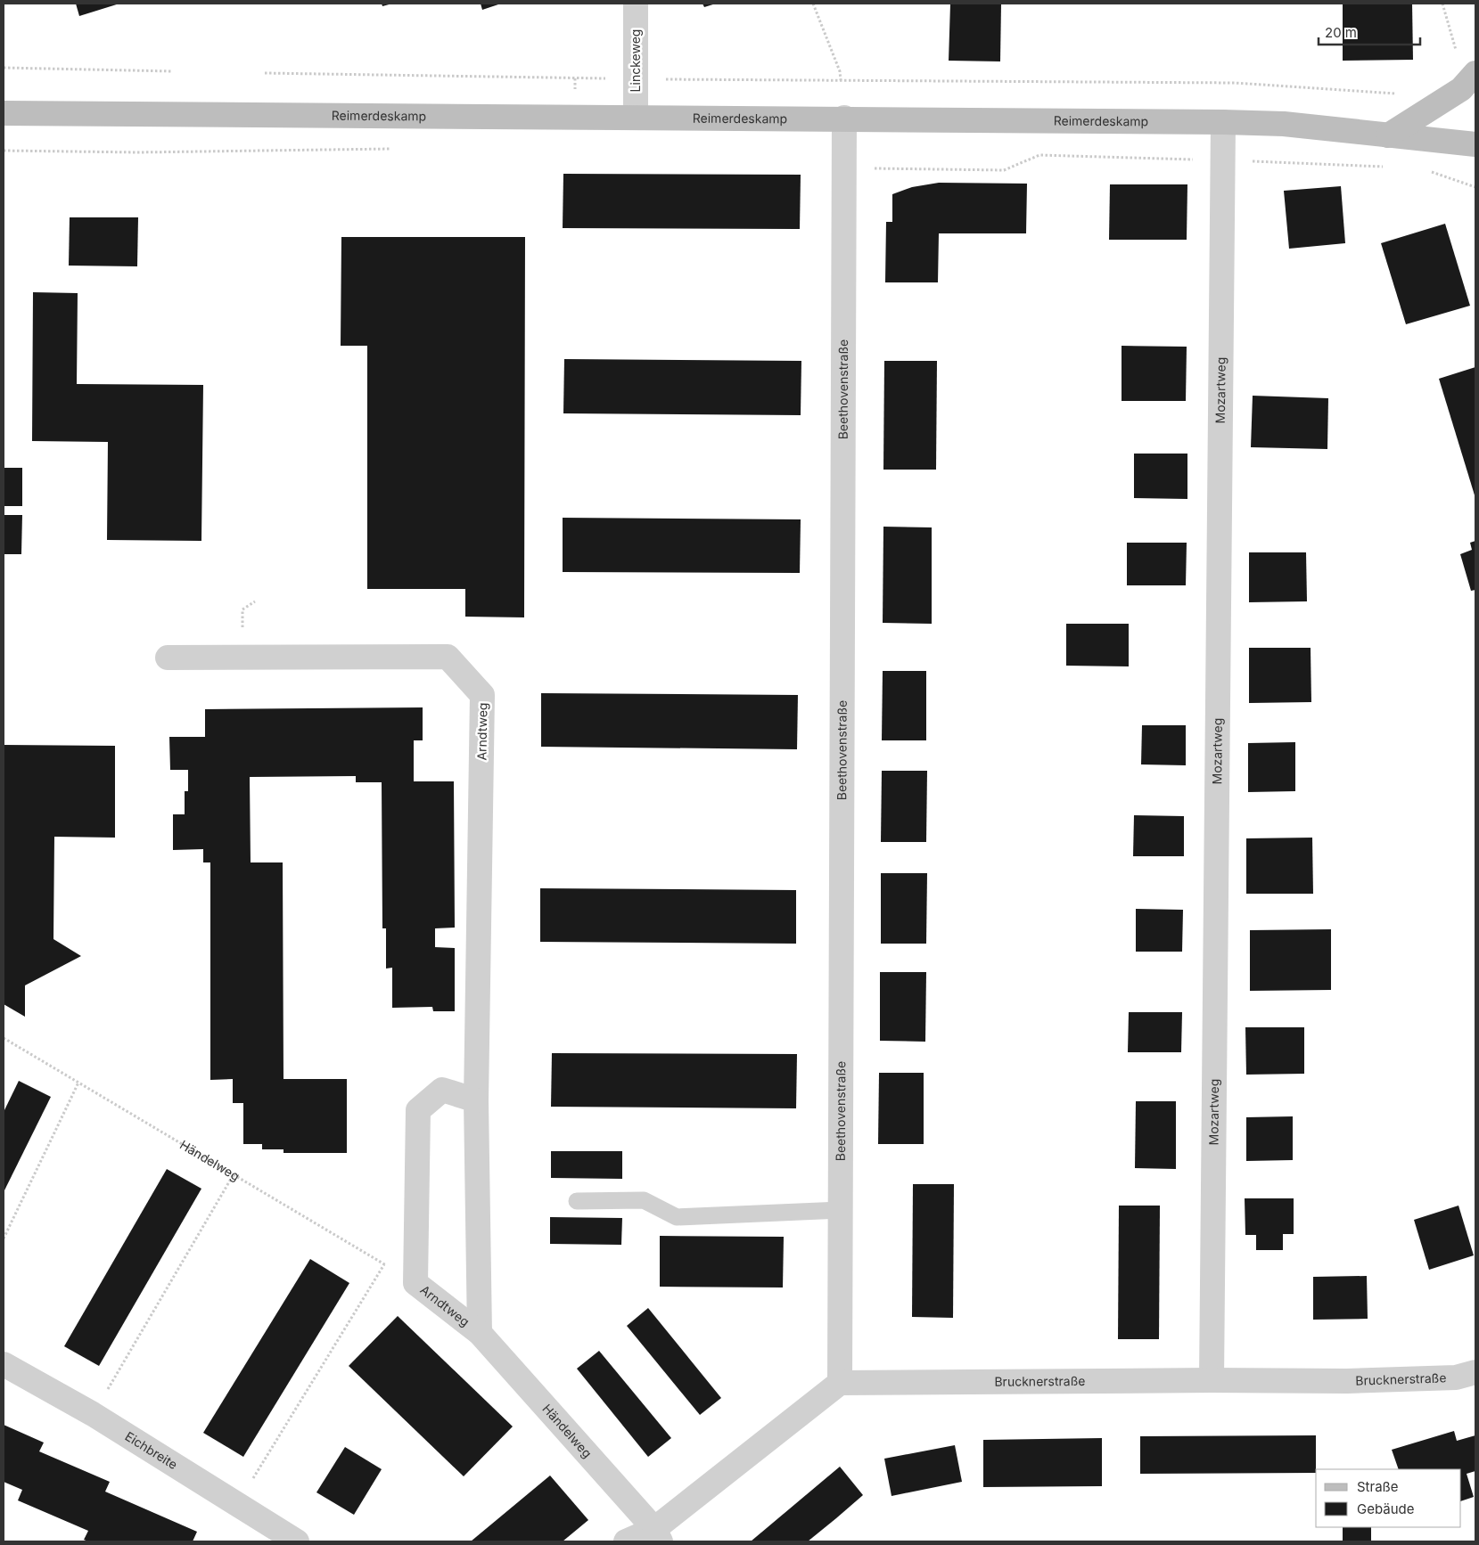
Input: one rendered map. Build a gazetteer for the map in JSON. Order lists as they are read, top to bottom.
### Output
{
  "streets": {
    "main road": ["Reimerdeskamp"],
    "street": [
      "Linckeweg",
      "Beethovenstraße",
      "Mozartweg",
      "Arndtweg",
      "Händelweg",
      "Brucknerstraße",
      "Eichbreite"
    ]
  },
  "crossings": [
    ["Linckeweg", "Reimerdeskamp"],
    ["Reimerdeskamp", "Beethovenstraße"],
    ["Reimerdeskamp", "Mozartweg"],
    ["Beethovenstraße", "Brucknerstraße"],
    ["Mozartweg", "Brucknerstraße"],
    ["Arndtweg", "Händelweg"]
  ],
  "legend": ["Straße", "Gebäude"],
  "scale_bar": "20 m"
}
